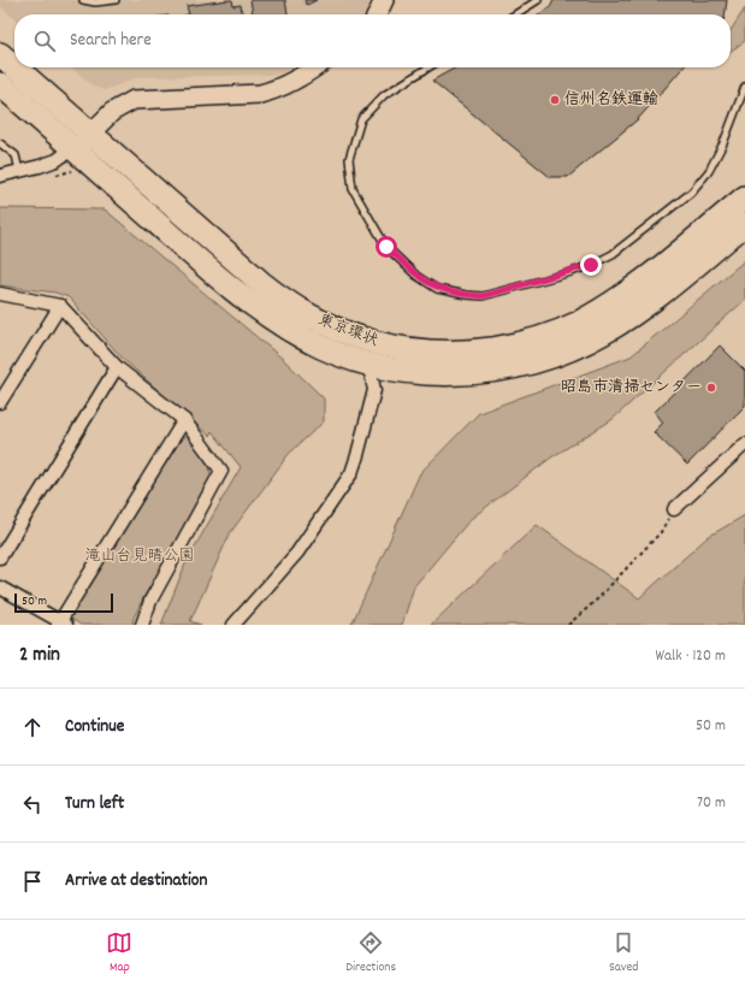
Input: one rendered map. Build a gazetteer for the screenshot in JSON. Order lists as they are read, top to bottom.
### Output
{
  "streets": {
    "highway": ["東京環状"]
  },
  "parks": ["滝山台見晴公園"],
  "places": ["信州名鉄運輸", "昭島市清掃センター"],
  "scale_bar": "50 m",
  "page": {
    "search": "Search here",
    "scale": "50 m",
    "heading": ["2 min", "Walk · 120 m"],
    "list": [
      ["Continue", "50 m"],
      ["Turn left", "70 m"],
      "Arrive at destination"
    ],
    "nav": ["Map", "Directions", "Saved"]
  }
}
